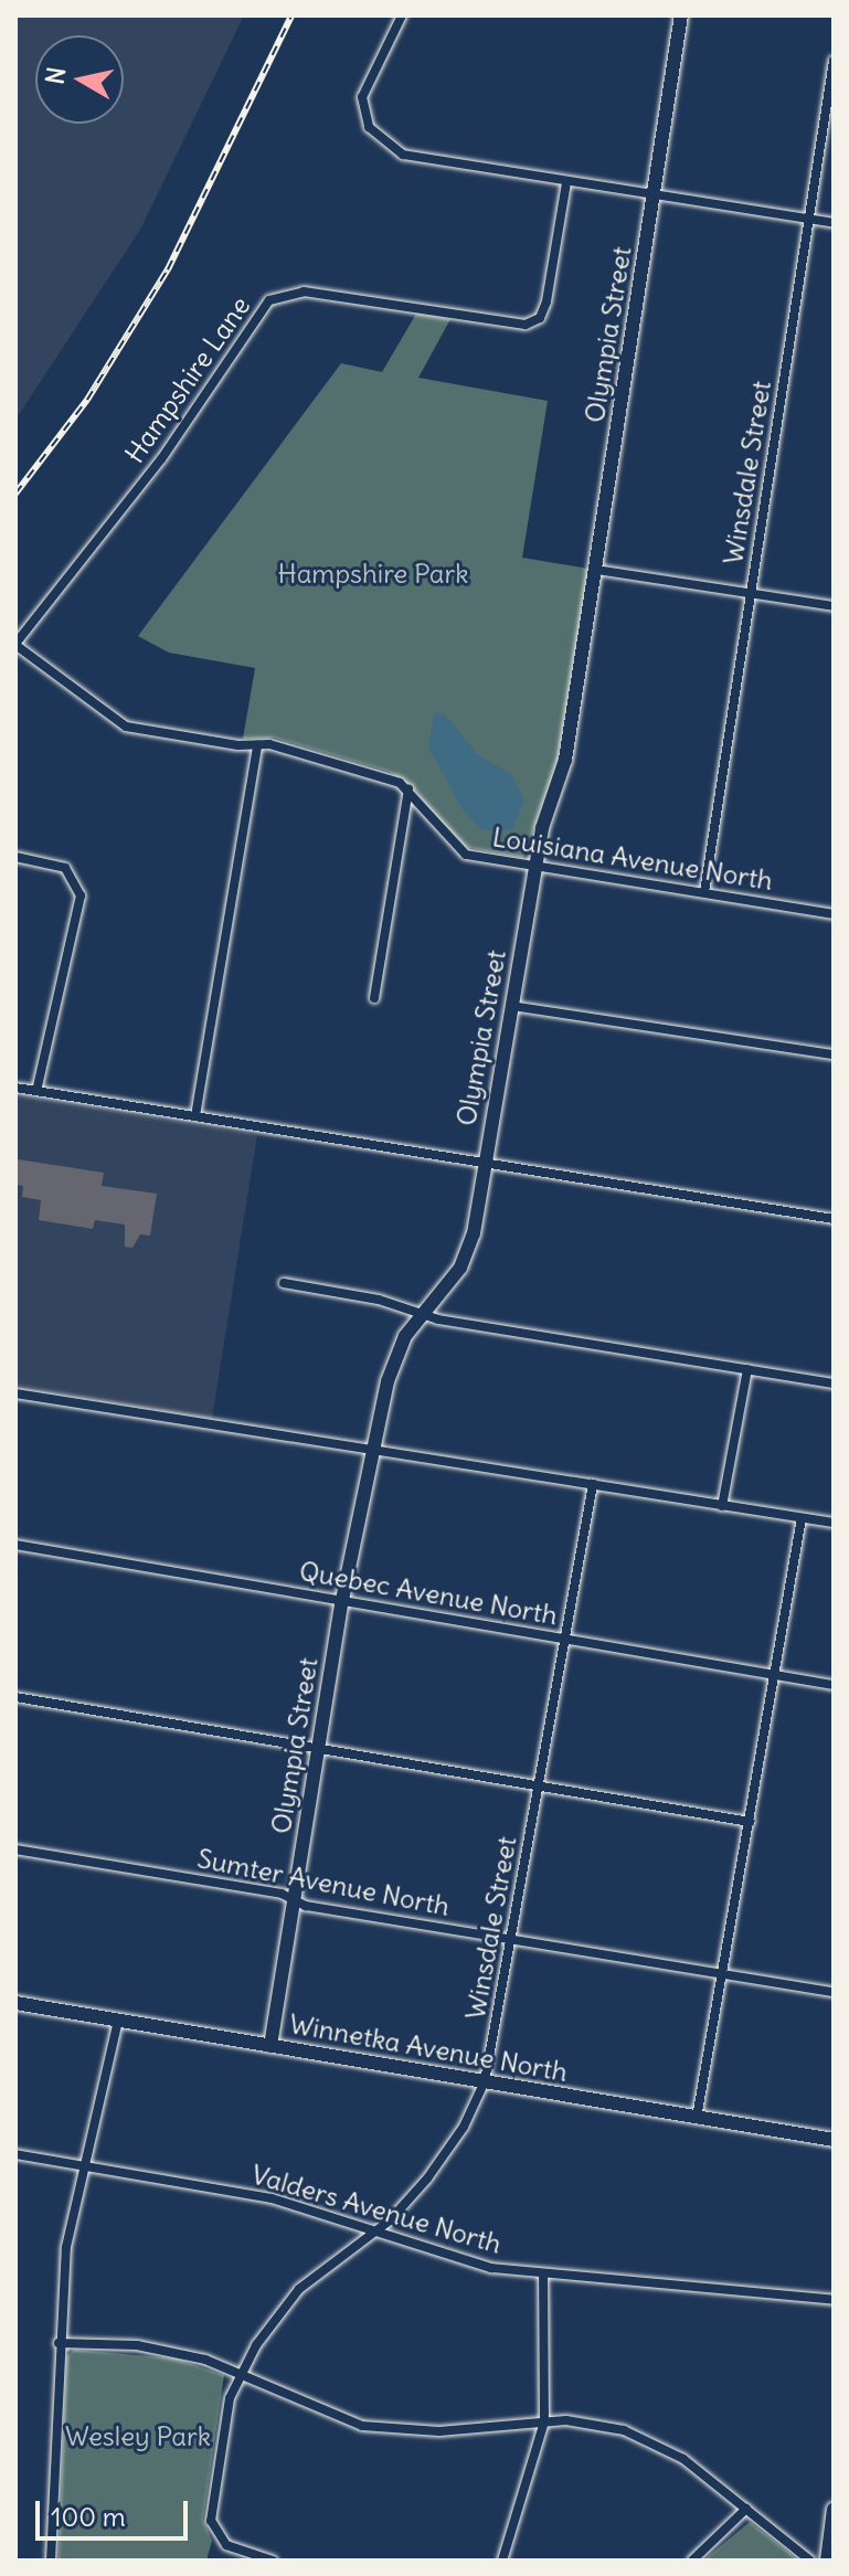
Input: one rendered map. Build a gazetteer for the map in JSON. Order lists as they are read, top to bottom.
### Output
{
  "streets": {
    "street": [
      "Olympia Street",
      "Hampshire Lane",
      "Winsdale Street",
      "Louisiana Avenue North",
      "Quebec Avenue North",
      "Sumter Avenue North",
      "Winnetka Avenue North",
      "Valders Avenue North"
    ]
  },
  "crossings": [
    ["Olympia Street", "Louisiana Avenue North"],
    ["Olympia Street", "Quebec Avenue North"],
    ["Olympia Street", "Sumter Avenue North"],
    ["Olympia Street", "Winnetka Avenue North"],
    ["Winsdale Street", "Louisiana Avenue North"],
    ["Winsdale Street", "Quebec Avenue North"],
    ["Winsdale Street", "Sumter Avenue North"],
    ["Winsdale Street", "Winnetka Avenue North"],
    ["Winsdale Street", "Valders Avenue North"]
  ],
  "parks": ["Hampshire Park", "Wesley Park"],
  "scale_bar": "100 m",
  "north": "left"
}
